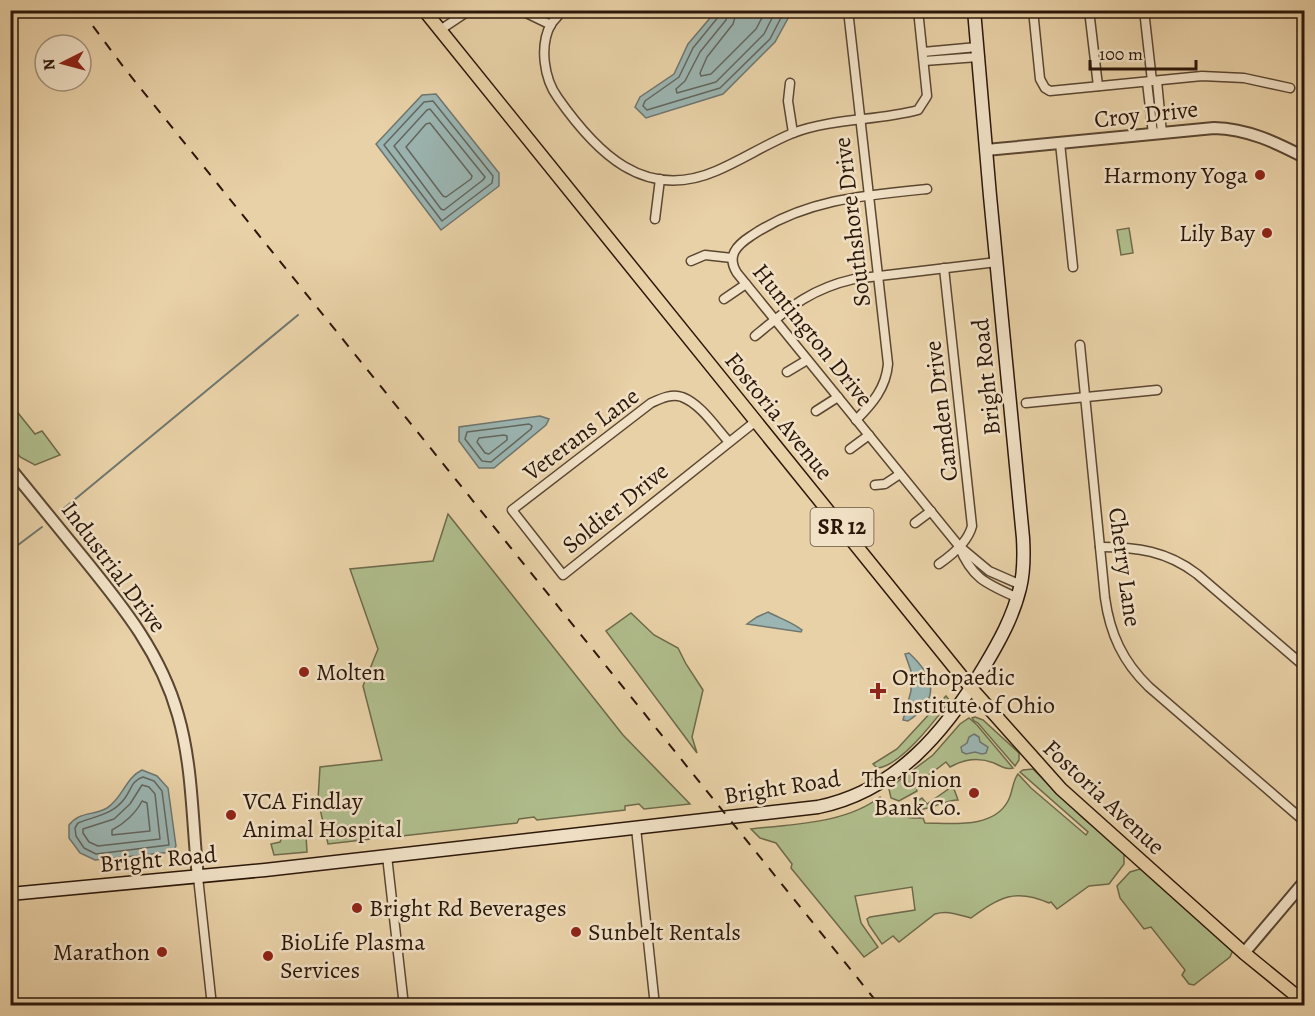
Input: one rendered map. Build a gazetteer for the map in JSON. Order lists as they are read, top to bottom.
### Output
{
  "streets": {
    "main road": ["Bright Road", "Fostoria Avenue", "SR 12"],
    "street": [
      "Croy Drive",
      "Southshore Drive",
      "Huntington Drive",
      "Camden Drive",
      "Veterans Lane",
      "Soldier Drive",
      "Industrial Drive",
      "Cherry Lane"
    ]
  },
  "crossings": [
    ["Croy Drive", "Bright Road"],
    ["Southshore Drive", "Huntington Drive"],
    ["Huntington Drive", "Bright Road"],
    ["Huntington Drive", "Camden Drive"],
    ["Bright Road", "Fostoria Avenue"],
    ["Bright Road", "Industrial Drive"],
    ["Fostoria Avenue", "Soldier Drive"],
    ["Veterans Lane", "Soldier Drive"]
  ],
  "places": {
    "other": [
      "Harmony Yoga",
      "Lily Bay",
      "Molten",
      "The Union Bank Co.",
      "VCA Findlay Animal Hospital",
      "Bright Rd Beverages",
      "Sunbelt Rentals",
      "Marathon",
      "BioLife Plasma Services"
    ],
    "health": ["Orthopaedic Institute of Ohio"]
  },
  "scale_bar": "100 m",
  "north": "left"
}
